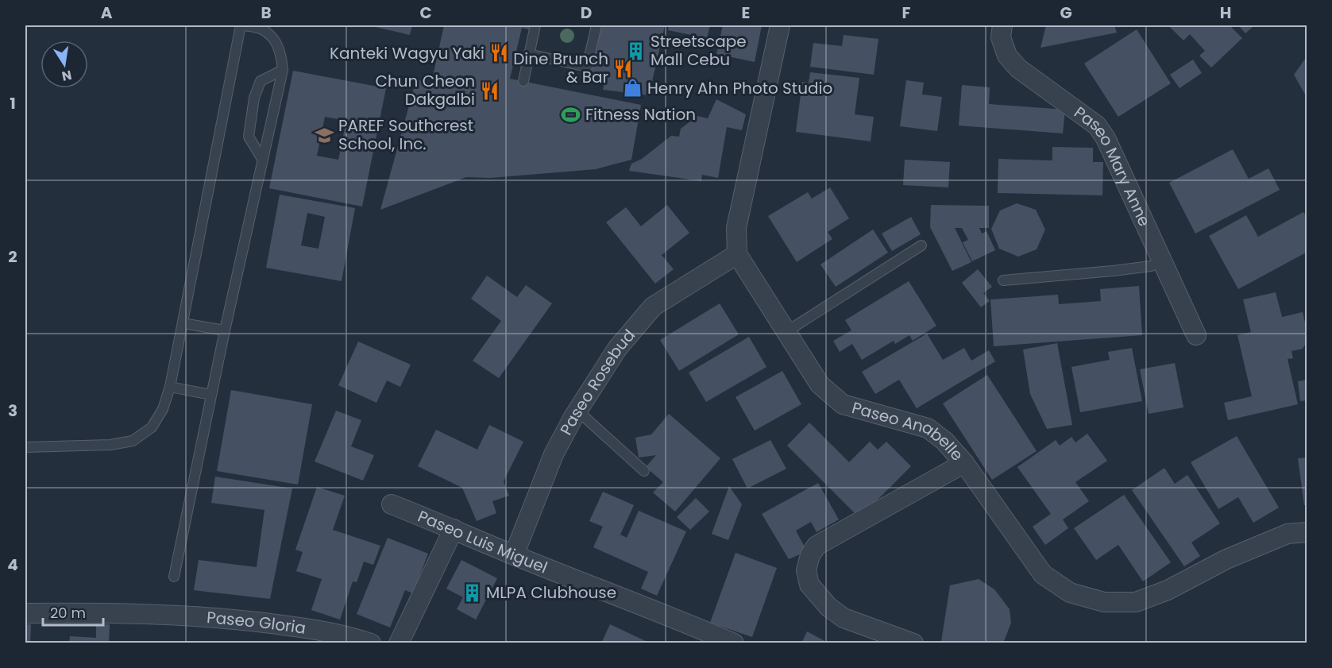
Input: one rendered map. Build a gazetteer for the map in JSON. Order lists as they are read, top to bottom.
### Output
{
  "streets": {
    "street": [
      "Paseo Mary Anne",
      "Paseo Rosebud",
      "Paseo Anabelle",
      "Paseo Luis Miguel",
      "Paseo Gloria"
    ]
  },
  "crossings": [
    ["Paseo Rosebud", "Paseo Anabelle"],
    ["Paseo Rosebud", "Paseo Luis Miguel"]
  ],
  "places": {
    "building": ["Streetscape Mall Cebu", "MLPA Clubhouse"],
    "restaurant": ["Kanteki Wagyu Yaki", "Dine Brunch & Bar", "Chun Cheon Dakgalbi"],
    "shop": ["Henry Ahn Photo Studio"],
    "sports": ["Fitness Nation"],
    "school or university": ["PAREF Southcrest School, Inc."]
  },
  "scale_bar": "20 m",
  "north": "bottom",
  "grid": {
    "columns": [
      "A",
      "B",
      "C",
      "D",
      "E",
      "F",
      "G",
      "H"
    ],
    "rows": [
      "1",
      "2",
      "3",
      "4"
    ]
  }
}
